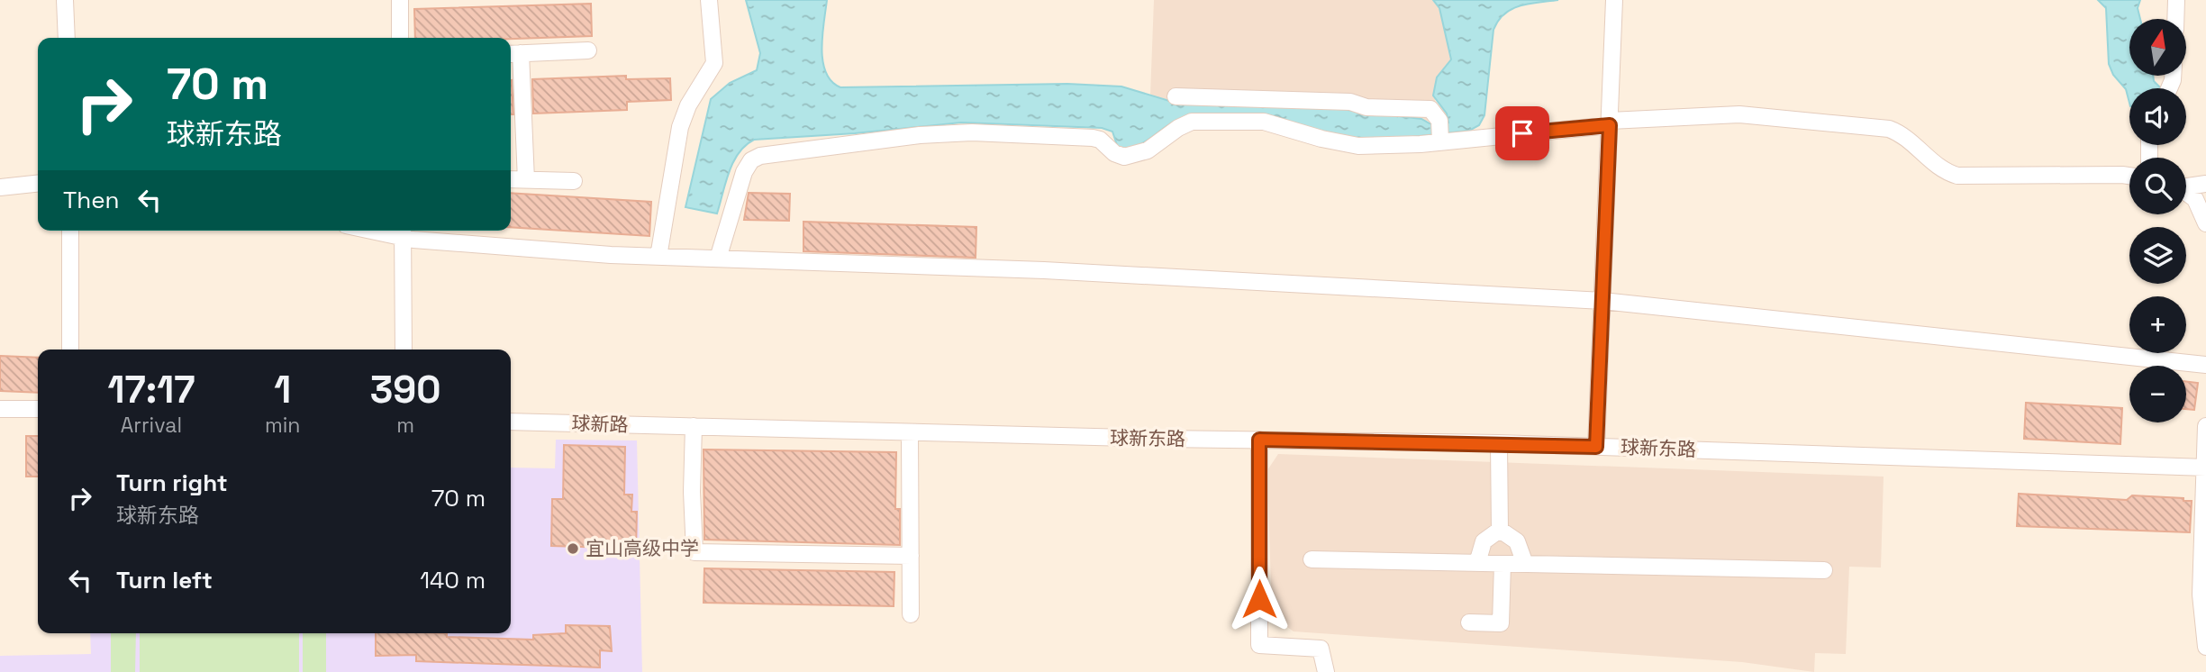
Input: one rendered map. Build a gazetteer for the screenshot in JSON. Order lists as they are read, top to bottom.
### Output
{
  "streets": {
    "street": ["球新路", "球新东路"]
  },
  "crossings": [
    ["球新路", "球新东路"]
  ],
  "places": ["宜山高级中学"],
  "north": "top",
  "page": {
    "map_buttons": ["+", "−"],
    "turn": ["70 m", "球新东路"],
    "then": "Then",
    "eta": [
      "17:17",
      "Arrival",
      "1",
      "min",
      "390",
      "m"
    ],
    "list": [
      {
        "name": "Turn right",
        "note": "球新东路",
        "value": "70 m"
      },
      {
        "name": "Turn left",
        "value": "140 m"
      }
    ]
  }
}
